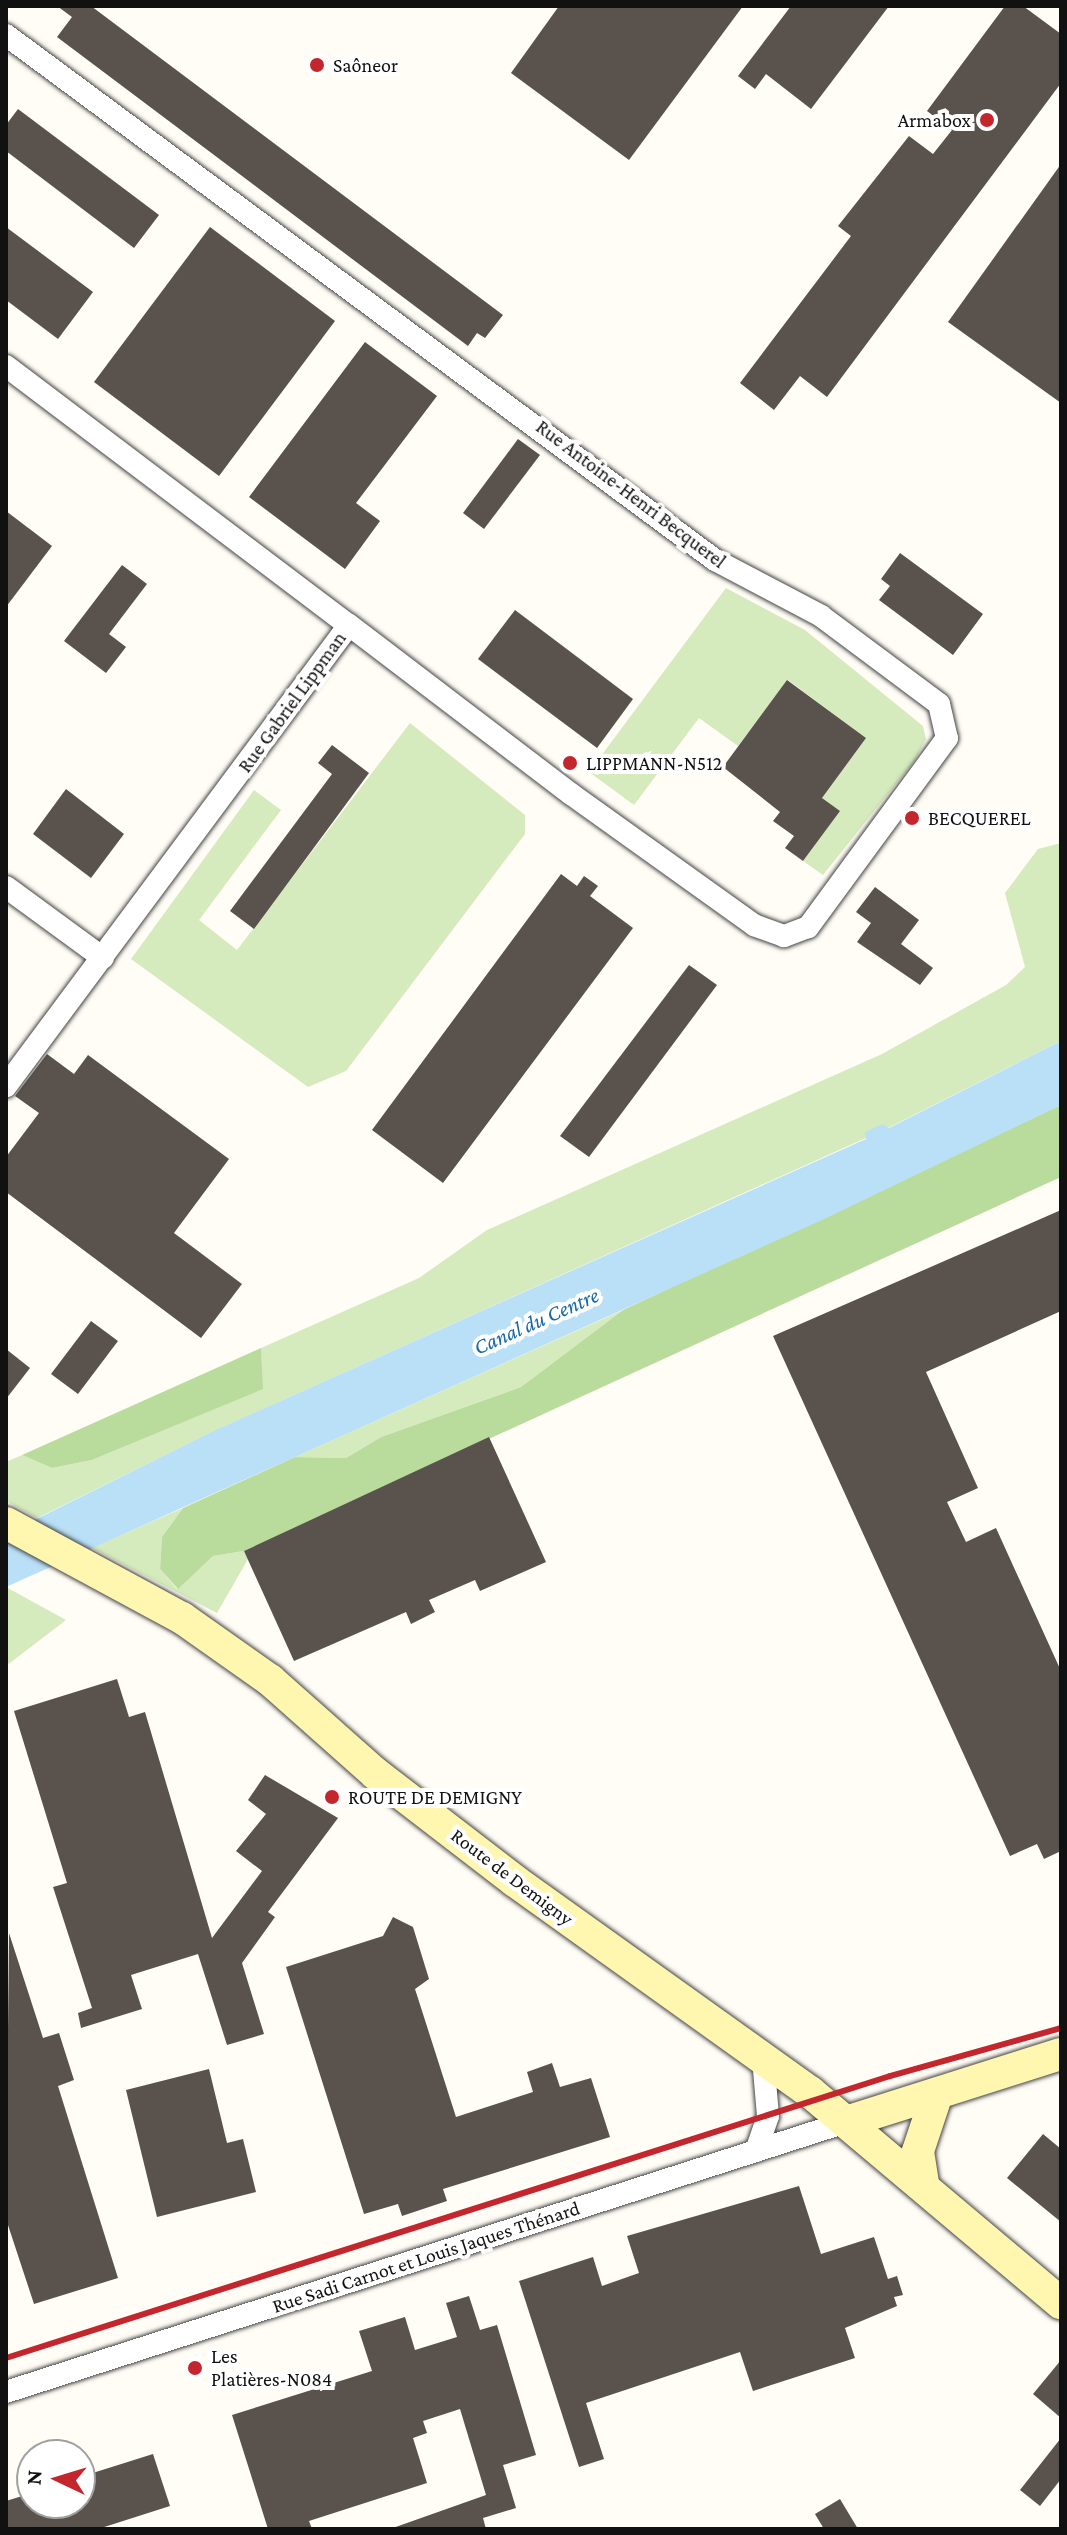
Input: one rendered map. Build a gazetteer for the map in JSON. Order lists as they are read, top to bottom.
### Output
{
  "streets": {
    "main road": ["Route de Demigny"],
    "street": ["Rue Antoine-Henri Becquerel", "Rue Gabriel Lippman", "Rue Sadi Carnot et Louis Jaques Thénard"]
  },
  "crossings": [
    ["Rue Antoine-Henri Becquerel", "Rue Gabriel Lippman"],
    ["Route de Demigny", "Rue Sadi Carnot et Louis Jaques Thénard"]
  ],
  "water": ["Canal du Centre"],
  "places": [
    "Saôneor",
    "Armabox",
    "LIPPMANN-N512",
    "BECQUEREL",
    "ROUTE DE DEMIGNY",
    "Les Platières-N084"
  ],
  "north": "left"
}
